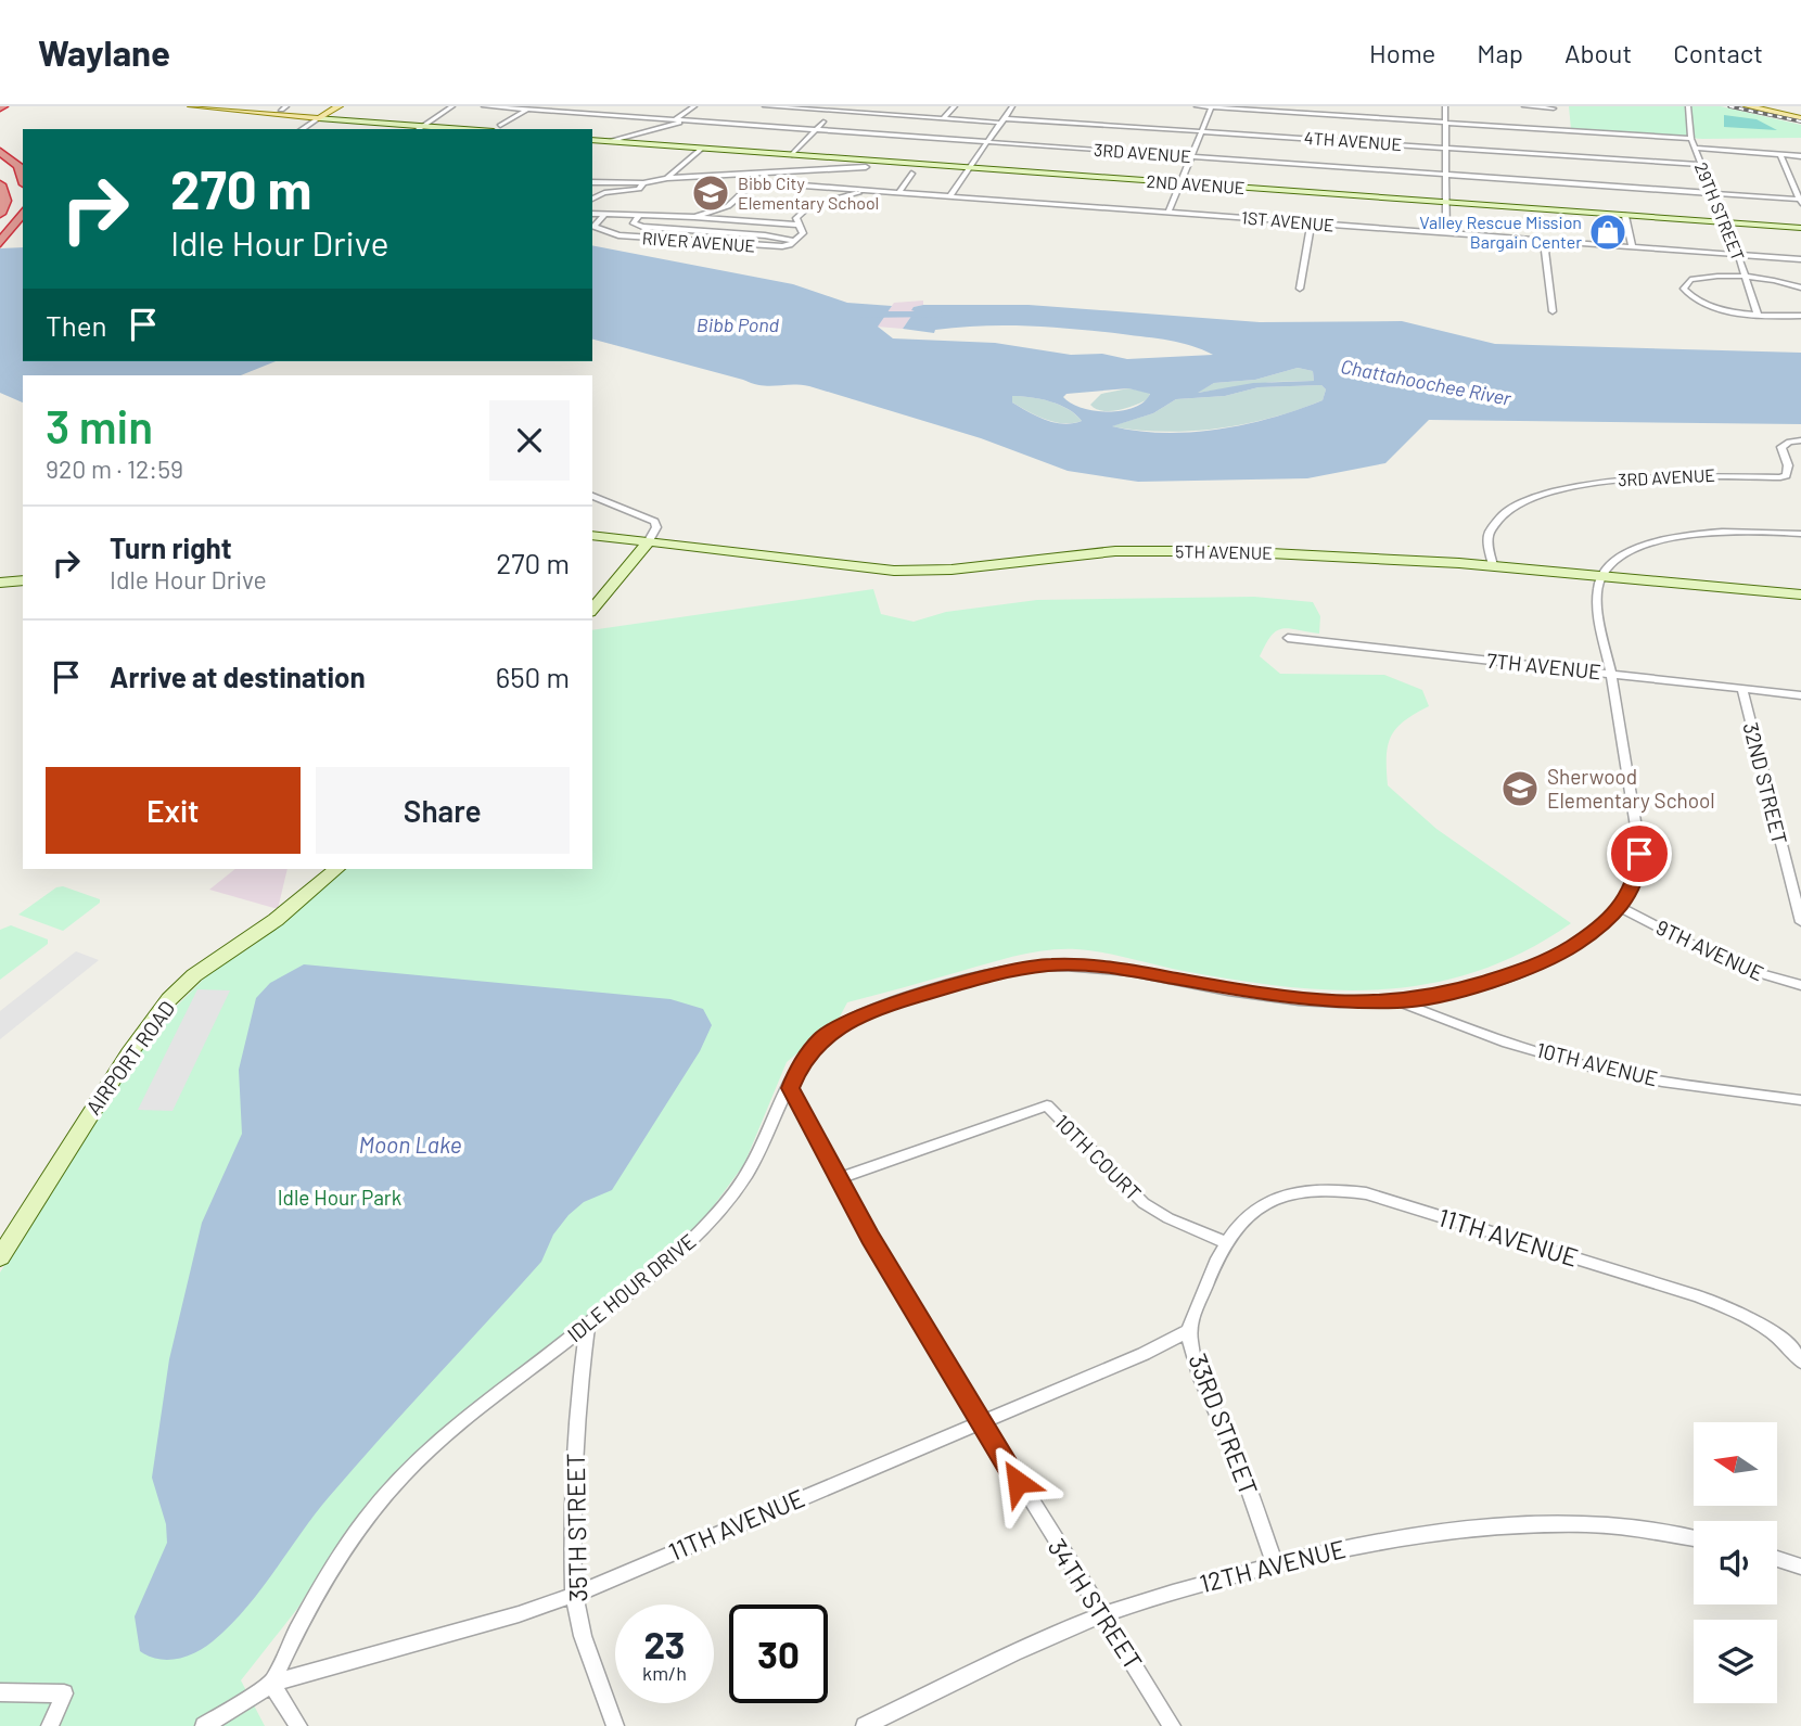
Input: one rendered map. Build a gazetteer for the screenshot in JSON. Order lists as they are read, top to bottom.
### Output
{
  "streets": {
    "main road": ["2ND AVENUE", "5TH AVENUE", "AIRPORT ROAD"],
    "street": [
      "4TH AVENUE",
      "3RD AVENUE",
      "29TH STREET",
      "1ST AVENUE",
      "RIVER AVENUE",
      "7TH AVENUE",
      "32ND STREET",
      "9TH AVENUE",
      "10TH AVENUE",
      "10TH COURT",
      "11TH AVENUE",
      "IDLE HOUR DRIVE",
      "33RD STREET",
      "35TH STREET",
      "12TH AVENUE",
      "34TH STREET"
    ]
  },
  "crossings": [
    ["4TH AVENUE", "29TH STREET"],
    ["3RD AVENUE", "29TH STREET"],
    ["3RD AVENUE", "5TH AVENUE"],
    ["2ND AVENUE", "29TH STREET"],
    ["29TH STREET", "1ST AVENUE"],
    ["5TH AVENUE", "IDLE HOUR DRIVE"],
    ["7TH AVENUE", "32ND STREET"],
    ["7TH AVENUE", "IDLE HOUR DRIVE"],
    ["9TH AVENUE", "IDLE HOUR DRIVE"],
    ["10TH AVENUE", "IDLE HOUR DRIVE"],
    ["10TH COURT", "11TH AVENUE"],
    ["10TH COURT", "33RD STREET"],
    ["10TH COURT", "34TH STREET"],
    ["11TH AVENUE", "IDLE HOUR DRIVE"],
    ["11TH AVENUE", "33RD STREET"],
    ["11TH AVENUE", "35TH STREET"],
    ["11TH AVENUE", "34TH STREET"],
    ["IDLE HOUR DRIVE", "35TH STREET"],
    ["IDLE HOUR DRIVE", "34TH STREET"],
    ["33RD STREET", "12TH AVENUE"],
    ["12TH AVENUE", "34TH STREET"]
  ],
  "water": ["Bibb Pond", "Chattahoochee River", "Moon Lake"],
  "parks": ["Idle Hour Park"],
  "places": {
    "school or university": ["Bibb City Elementary School", "Sherwood Elementary School"],
    "shop": ["Valley Rescue Mission Bargain Center"]
  },
  "north": "left",
  "page": {
    "header": "Waylane",
    "nav": [
      "Home",
      "Map",
      "About",
      "Contact"
    ],
    "turn": ["270 m", "Idle Hour Drive"],
    "then": "Then",
    "heading": ["3 min", "920 m · 12:59"],
    "list": [
      {
        "name": "Turn right",
        "note": "Idle Hour Drive",
        "value": "270 m"
      },
      {
        "name": "Arrive at destination",
        "value": "650 m"
      }
    ],
    "buttons": ["Exit", "Share"],
    "speed": "23 km/h",
    "limit": "30"
  }
}
